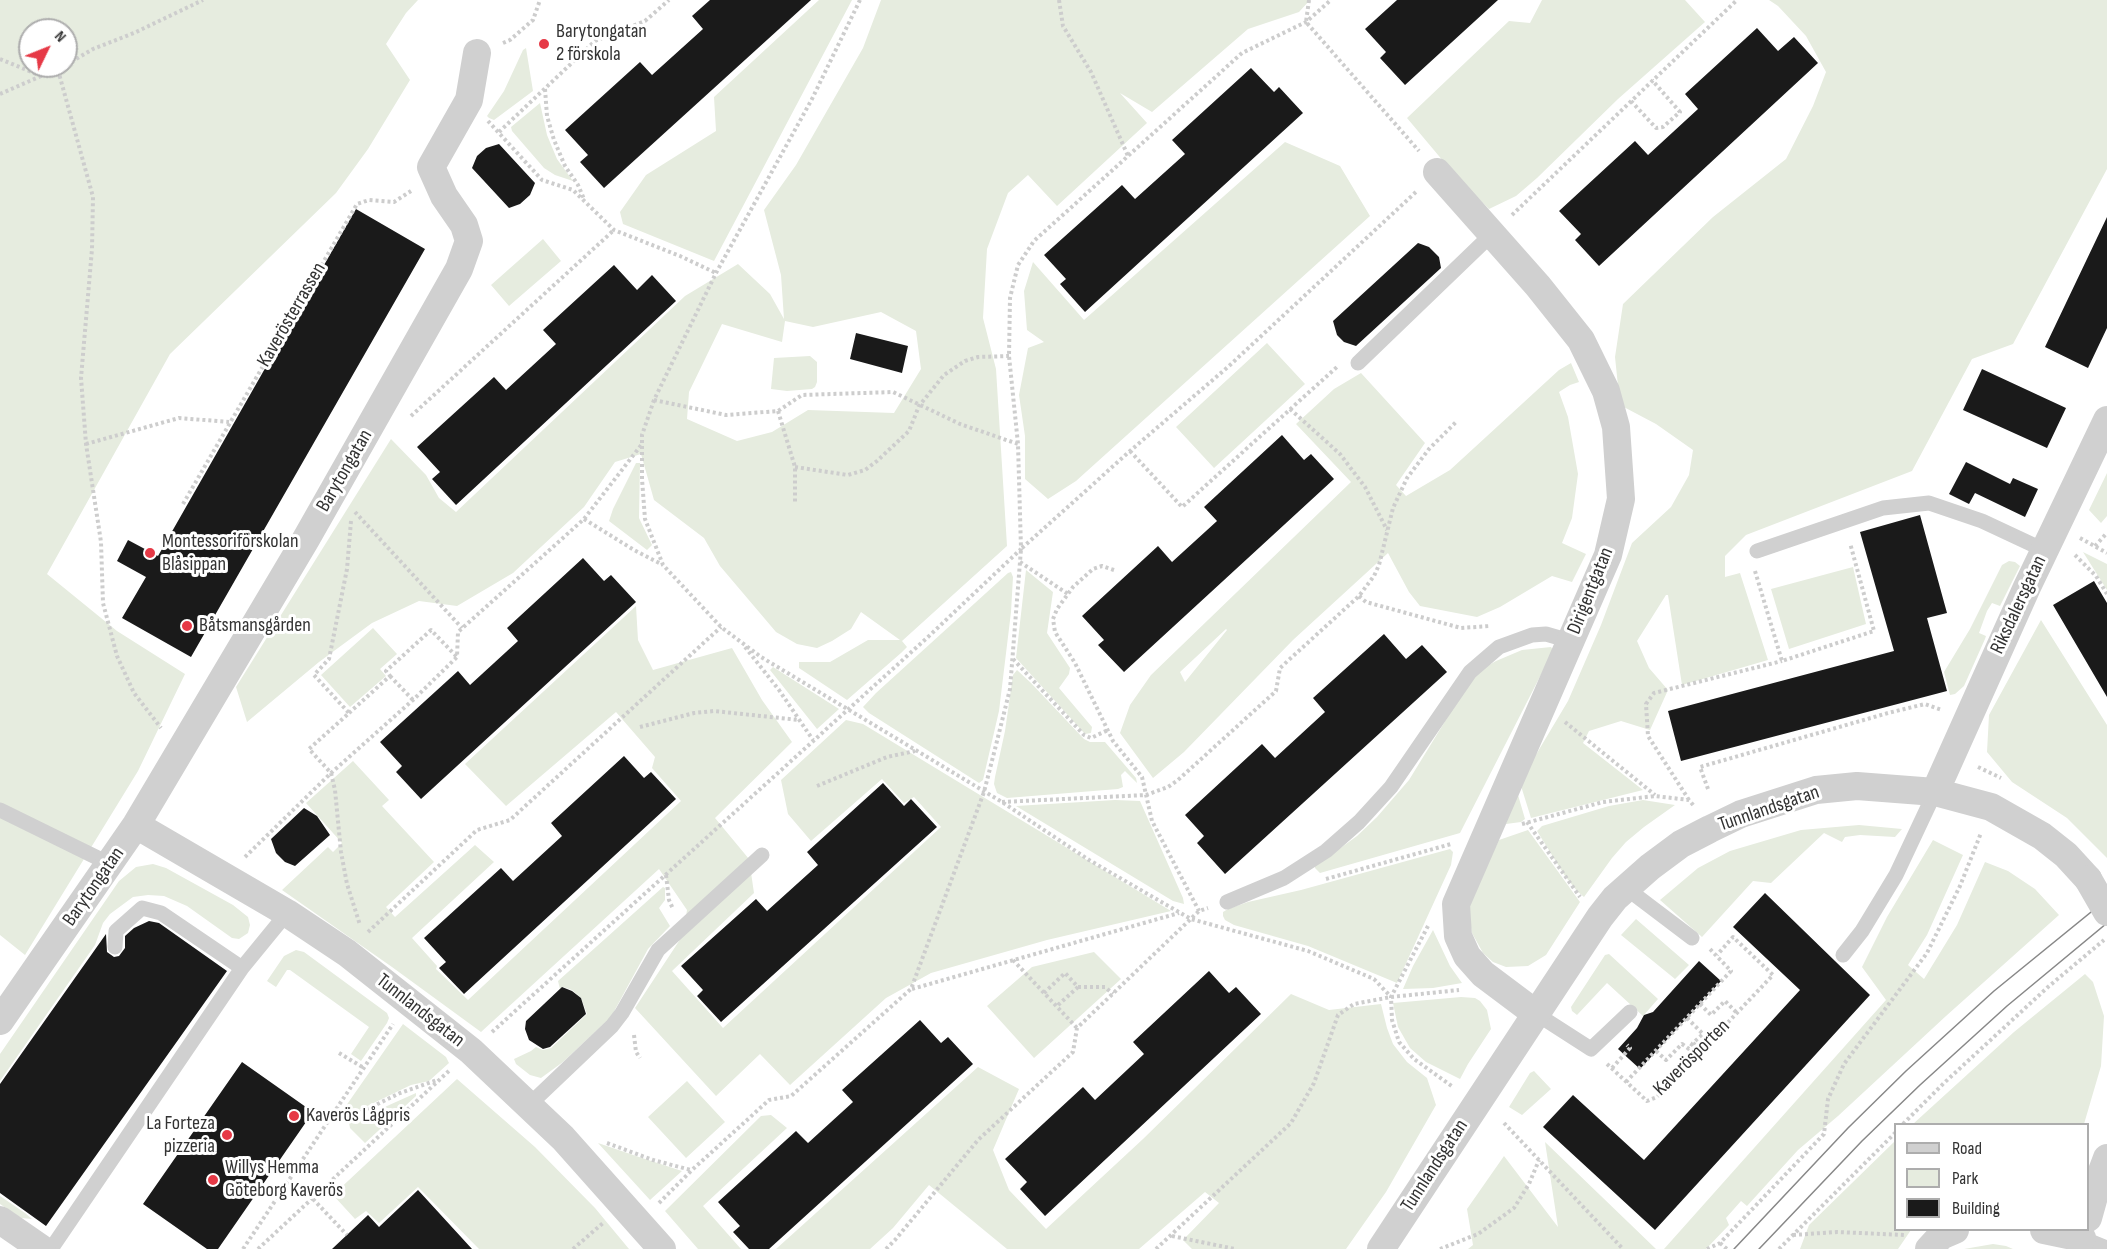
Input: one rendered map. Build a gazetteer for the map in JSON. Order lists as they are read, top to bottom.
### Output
{
  "streets": {
    "street": [
      "Barytongatan",
      "Dirigentgatan",
      "Riksdalersgatan",
      "Tunnlandsgatan"
    ],
    "path": ["Kaverösterrassen", "Kaverösporten"]
  },
  "crossings": [
    ["Kaverösterrassen", "Barytongatan"],
    ["Barytongatan", "Tunnlandsgatan"],
    ["Dirigentgatan", "Tunnlandsgatan"],
    ["Riksdalersgatan", "Tunnlandsgatan"]
  ],
  "places": [
    "Barytongatan 2 förskola",
    "Montessoriförskolan Blåsippan",
    "Båtsmansgården",
    "Kaverös Lågpris",
    "La Forteza pizzeria",
    "Willys Hemma Göteborg Kaverös"
  ],
  "legend": ["Road", "Park", "Building"],
  "north": "top right"
}
